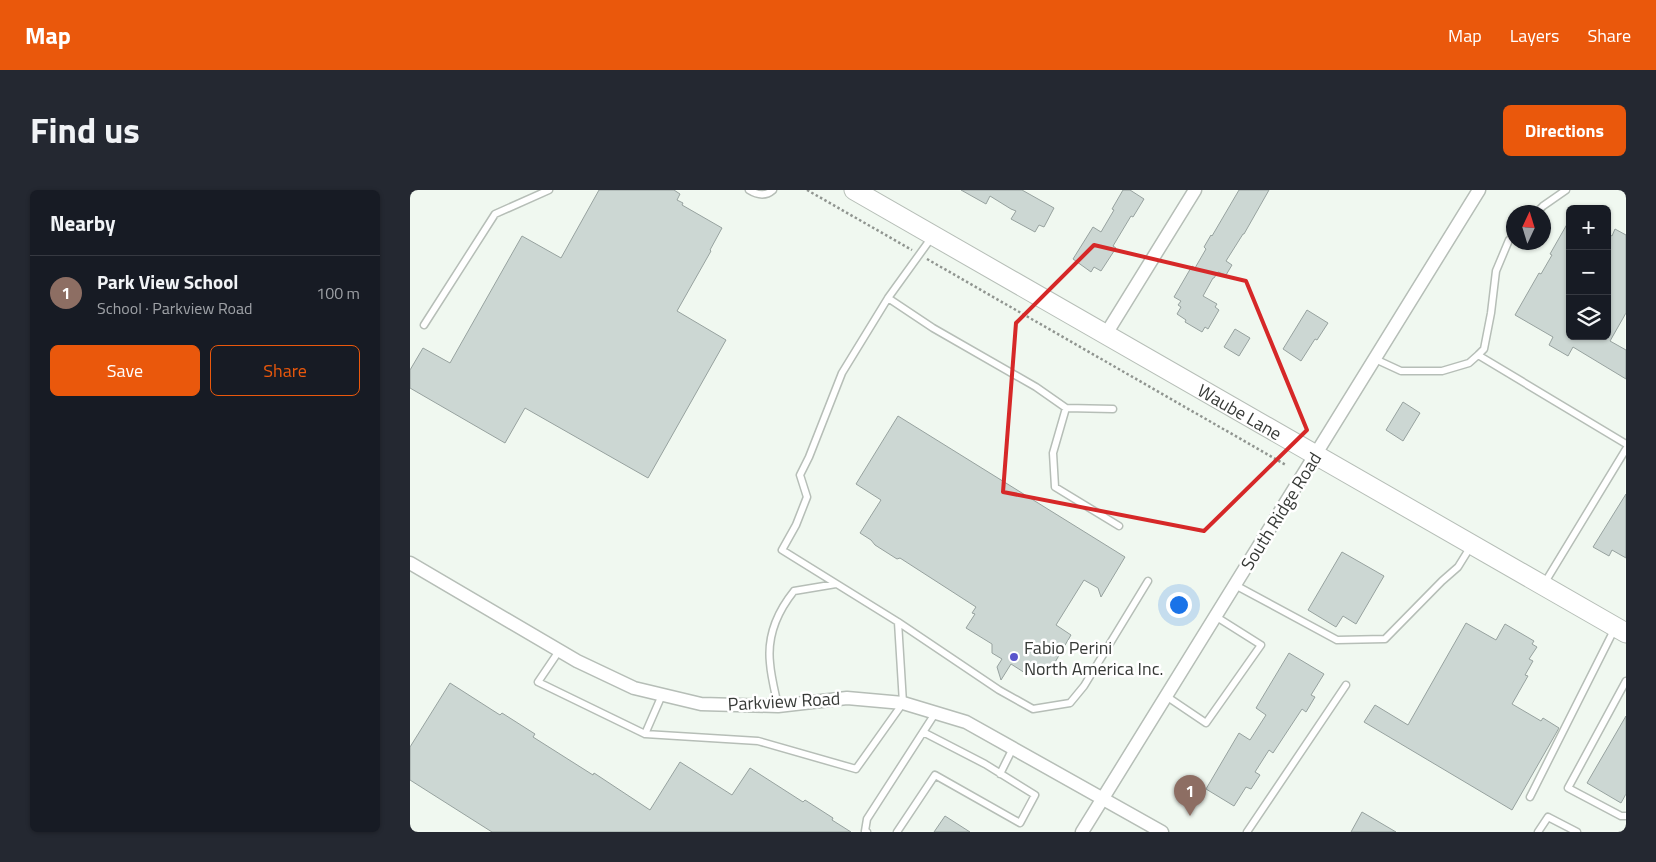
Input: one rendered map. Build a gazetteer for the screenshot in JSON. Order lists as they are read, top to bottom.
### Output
{
  "streets": {
    "main road": ["Waube Lane"],
    "street": ["South Ridge Road", "Parkview Road"]
  },
  "crossings": [
    ["Waube Lane", "South Ridge Road"],
    ["South Ridge Road", "Parkview Road"]
  ],
  "places": ["Fabio Perini North America Inc."],
  "north": "top",
  "page": {
    "header": "Map",
    "nav": ["Map", "Layers", "Share"],
    "title": "Find us",
    "buttons": [
      "Directions",
      ["Save", "Share"]
    ],
    "heading": "Nearby",
    "map_buttons": ["+", "−"],
    "list": [
      {
        "mark": "1",
        "name": "Park View School",
        "note": "School · Parkview Road",
        "value": "100 m"
      }
    ],
    "pins": "1"
  }
}
